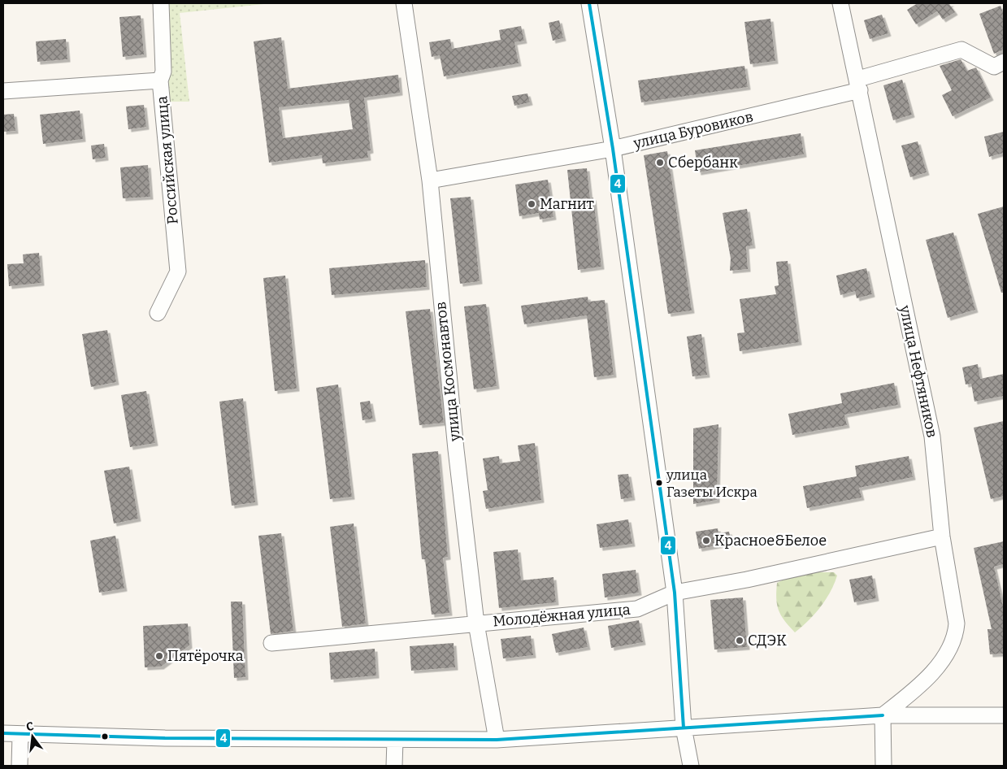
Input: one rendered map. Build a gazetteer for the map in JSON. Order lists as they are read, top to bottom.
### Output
{
  "streets": {
    "street": [
      "улица Буровиков",
      "Российская улица",
      "улица Космонавтов",
      "улица Нефтяников",
      "Молодёжная улица"
    ]
  },
  "crossings": [
    ["улица Буровиков", "улица Космонавтов"],
    ["улица Буровиков", "улица Нефтяников"],
    ["улица Космонавтов", "Молодёжная улица"],
    ["улица Нефтяников", "Молодёжная улица"]
  ],
  "places": [
    "Сбербанк",
    "Магнит",
    "улица Газеты Искра",
    "Красное&Белое",
    "СДЭК",
    "Пятёрочка"
  ],
  "lines": ["transit line 4"],
  "north": "top"
}
